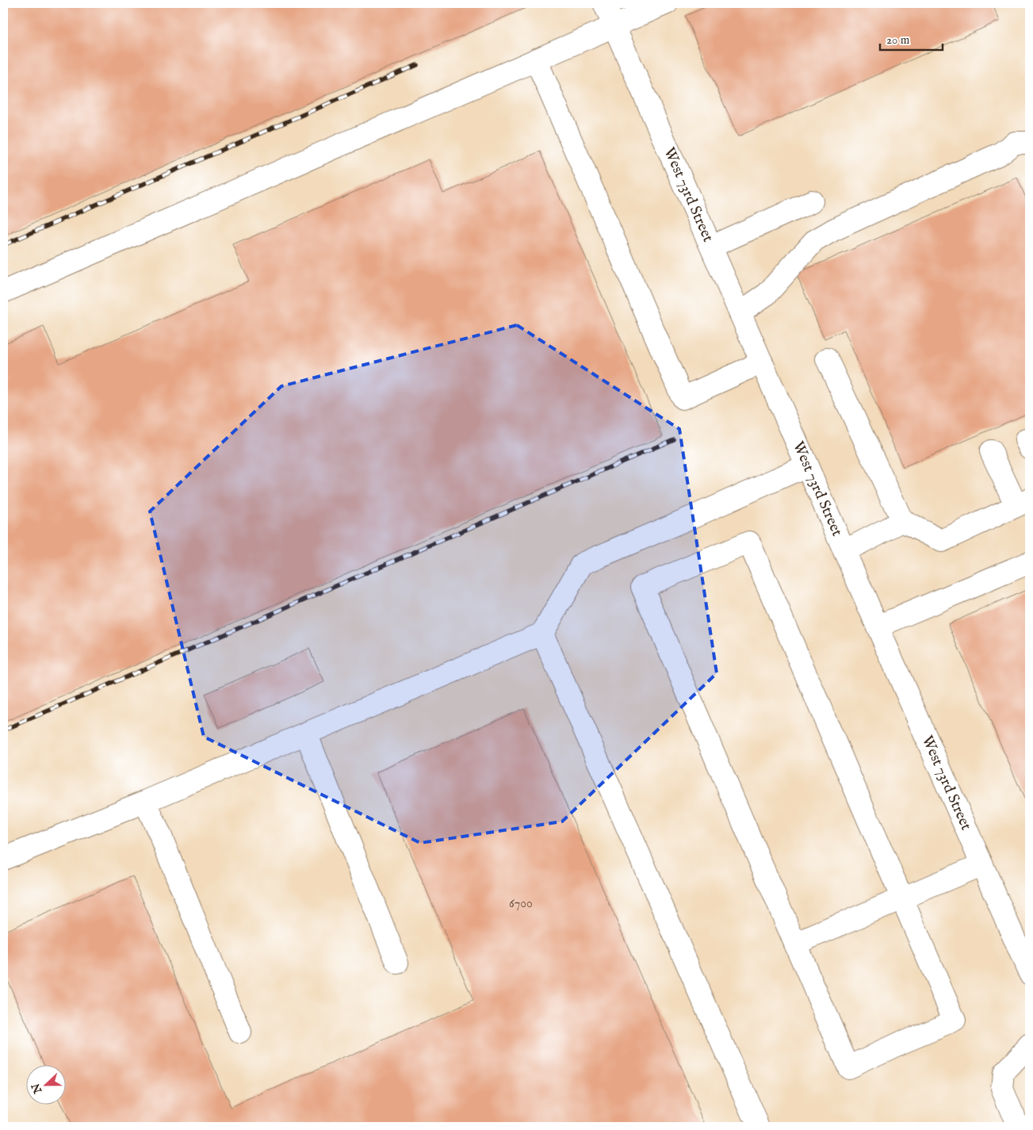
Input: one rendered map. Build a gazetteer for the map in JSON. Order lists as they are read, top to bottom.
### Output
{
  "streets": {
    "street": ["West 73rd Street"]
  },
  "house_numbers": ["6700"],
  "scale_bar": "20 m",
  "north": "left"
}
